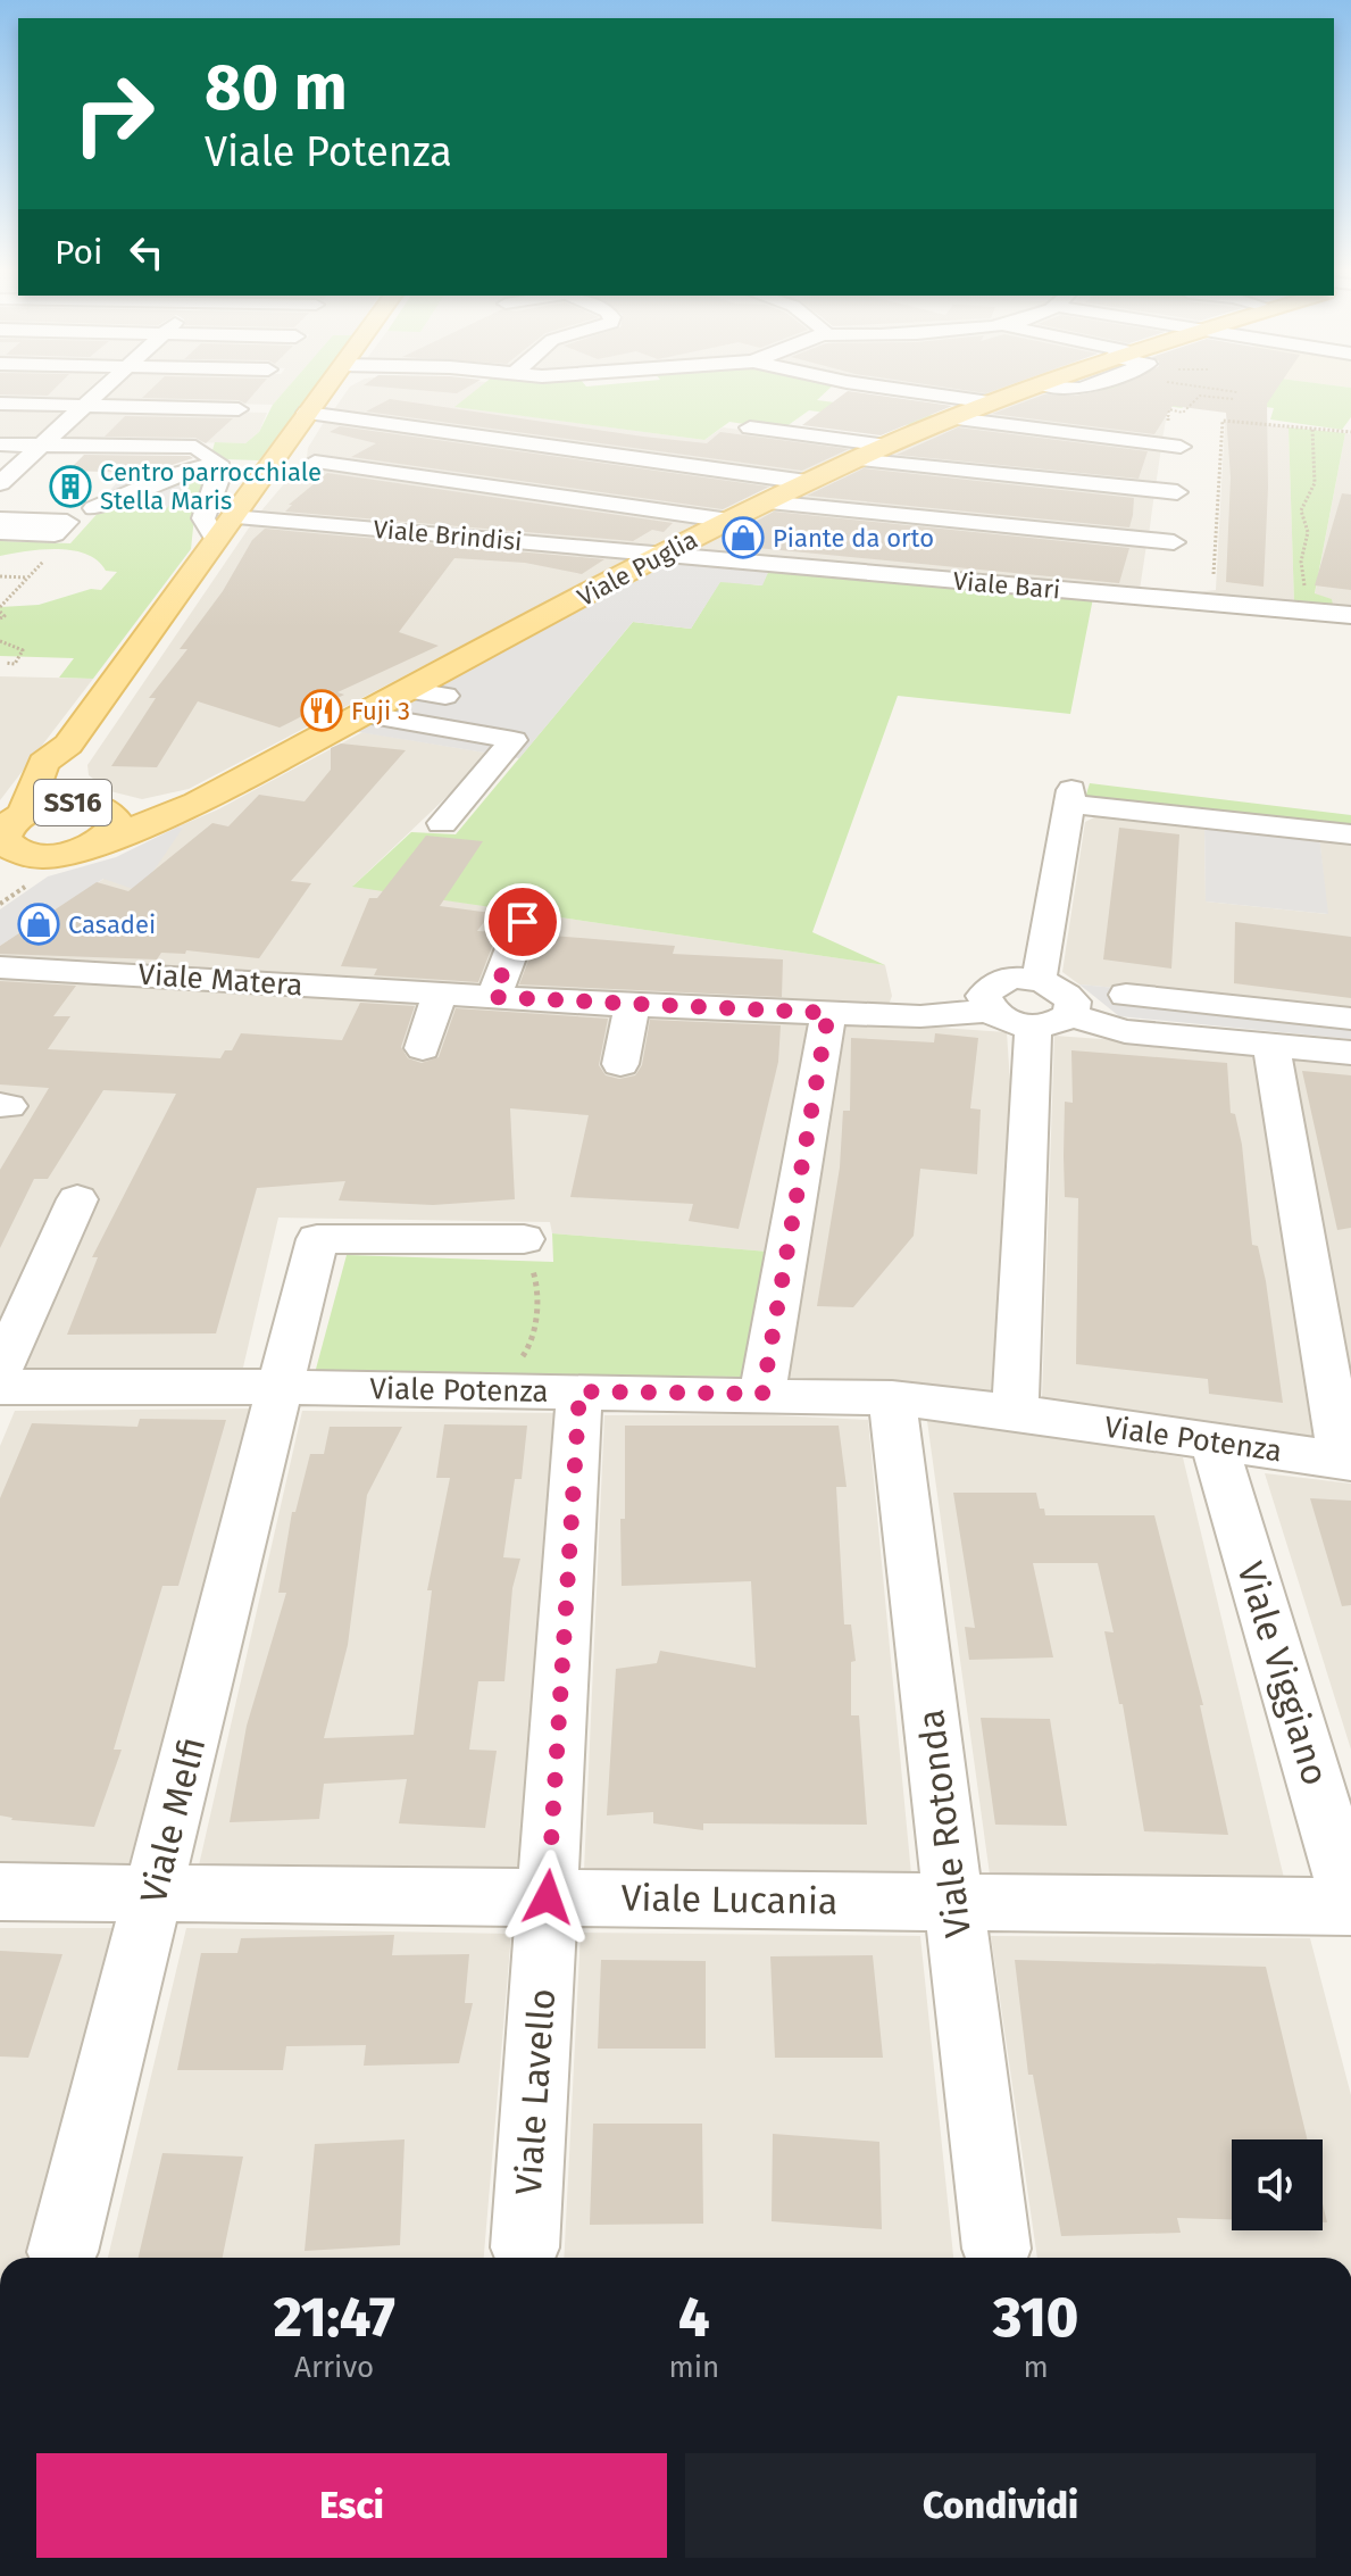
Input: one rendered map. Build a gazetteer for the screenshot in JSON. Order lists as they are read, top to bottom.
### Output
{
  "streets": {
    "main road": ["Viale Puglia", "SS16"],
    "street": [
      "Viale Brindisi",
      "Viale Bari",
      "Viale Matera",
      "Viale Potenza",
      "Viale Viggiano",
      "Viale Melfi",
      "Viale Rotonda",
      "Viale Lucania",
      "Viale Lavello"
    ]
  },
  "crossings": [
    ["Viale Brindisi", "Viale Puglia"],
    ["Viale Brindisi", "Viale Bari"],
    ["Viale Brindisi", "SS16"],
    ["Viale Puglia", "Viale Bari"],
    ["Viale Puglia", "SS16"],
    ["Viale Potenza", "Viale Viggiano"],
    ["Viale Potenza", "Viale Melfi"],
    ["Viale Potenza", "Viale Rotonda"],
    ["Viale Potenza", "Viale Lavello"],
    ["Viale Viggiano", "Viale Lucania"],
    ["Viale Melfi", "Viale Lucania"],
    ["Viale Rotonda", "Viale Lucania"],
    ["Viale Lucania", "Viale Lavello"]
  ],
  "places": {
    "building": ["Centro parrocchiale Stella Maris"],
    "shop": ["Piante da orto", "Casadei"],
    "restaurant": ["Fuji 3"]
  },
  "page": {
    "turn": ["80 m", "Viale Potenza"],
    "then": "Poi",
    "eta": [
      "21:47",
      "Arrivo",
      "4",
      "min",
      "310",
      "m"
    ],
    "buttons": ["Esci", "Condividi"]
  }
}
